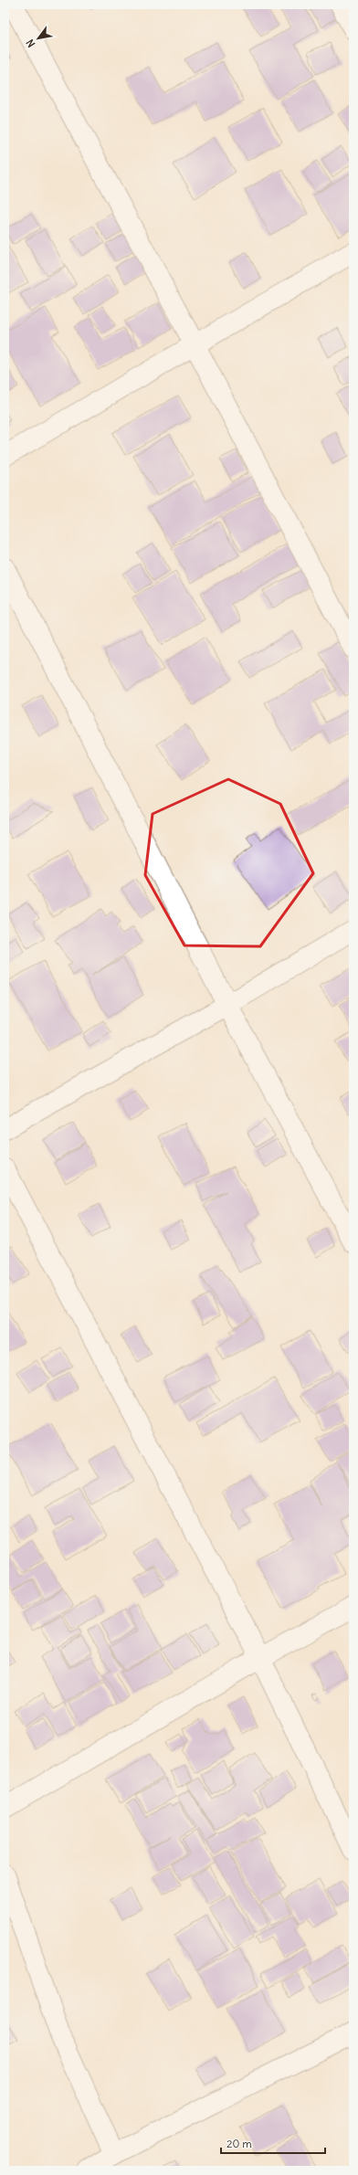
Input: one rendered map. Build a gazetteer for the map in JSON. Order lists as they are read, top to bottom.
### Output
{
  "scale_bar": "20 m",
  "north": "bottom left"
}
